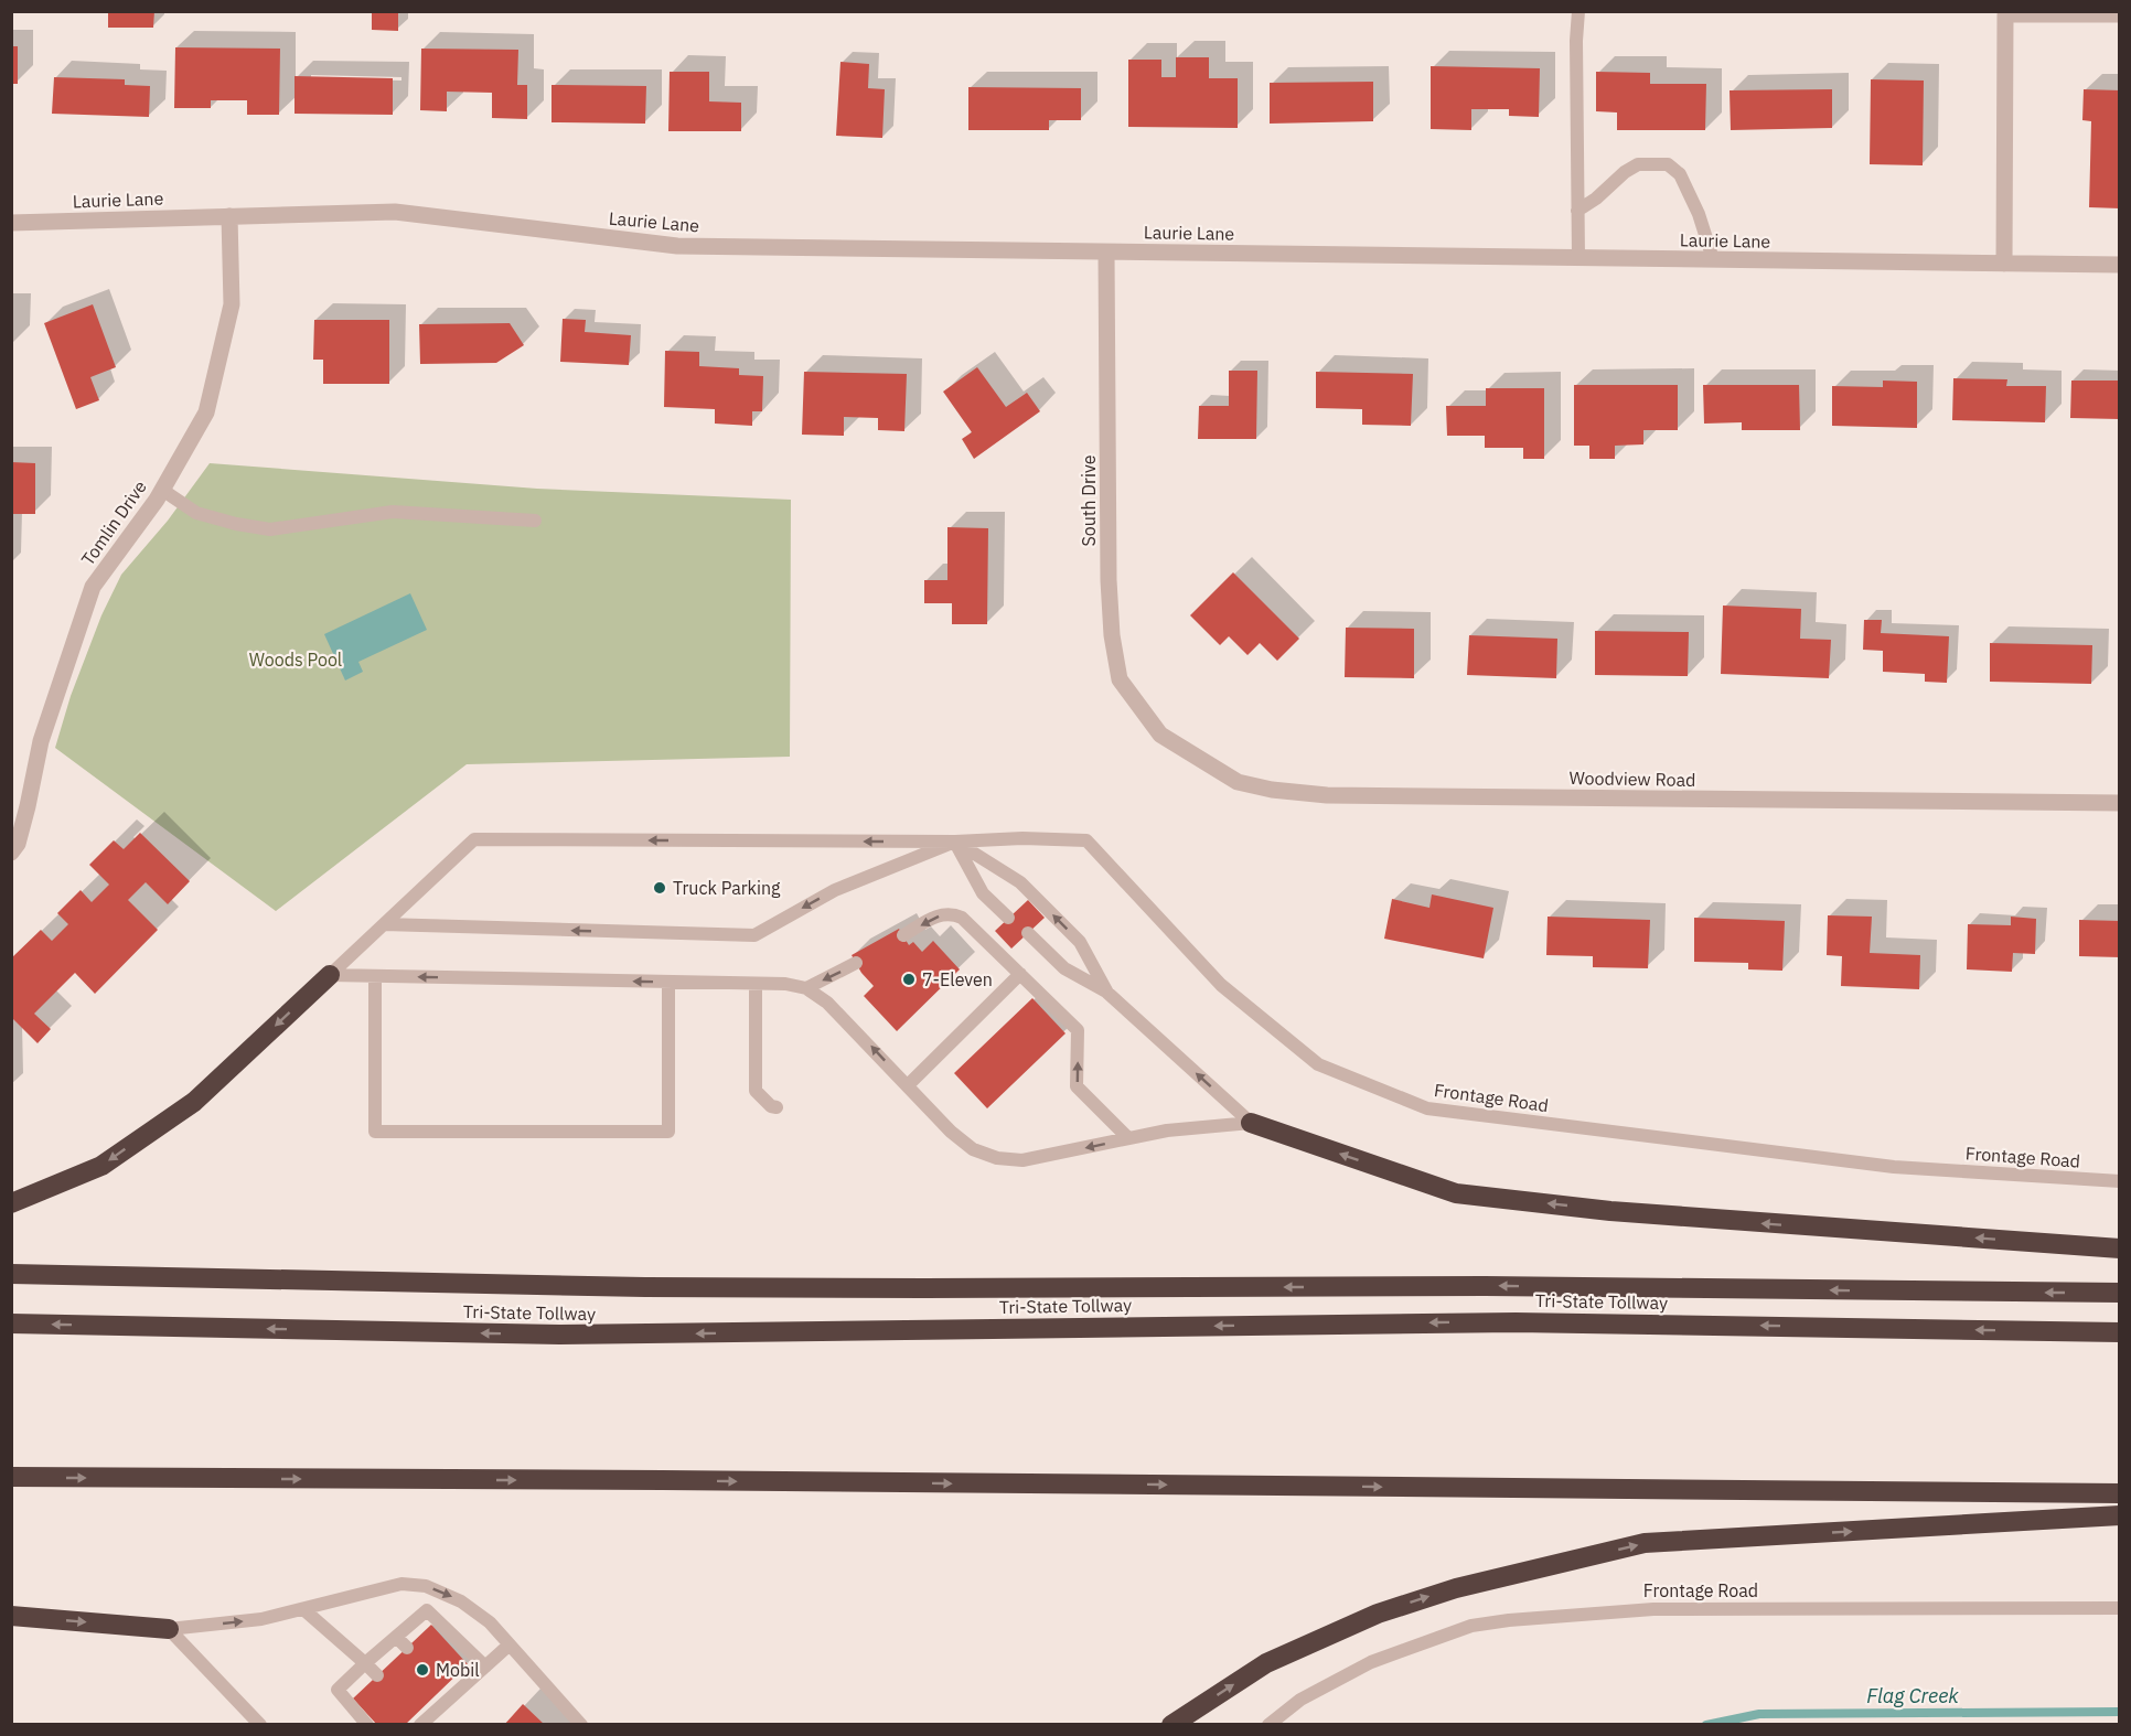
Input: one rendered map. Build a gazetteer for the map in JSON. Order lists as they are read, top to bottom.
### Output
{
  "streets": {
    "highway": ["Tri-State Tollway"],
    "street": [
      "Laurie Lane",
      "South Drive",
      "Tomlin Drive",
      "Woodview Road"
    ],
    "lane": ["Frontage Road"]
  },
  "crossings": [
    ["Laurie Lane", "South Drive"],
    ["Laurie Lane", "Tomlin Drive"],
    ["South Drive", "Woodview Road"]
  ],
  "water": ["Flag Creek"],
  "parks": ["Woods Pool"],
  "places": ["Truck Parking", "7-Eleven", "Mobil"]
}
